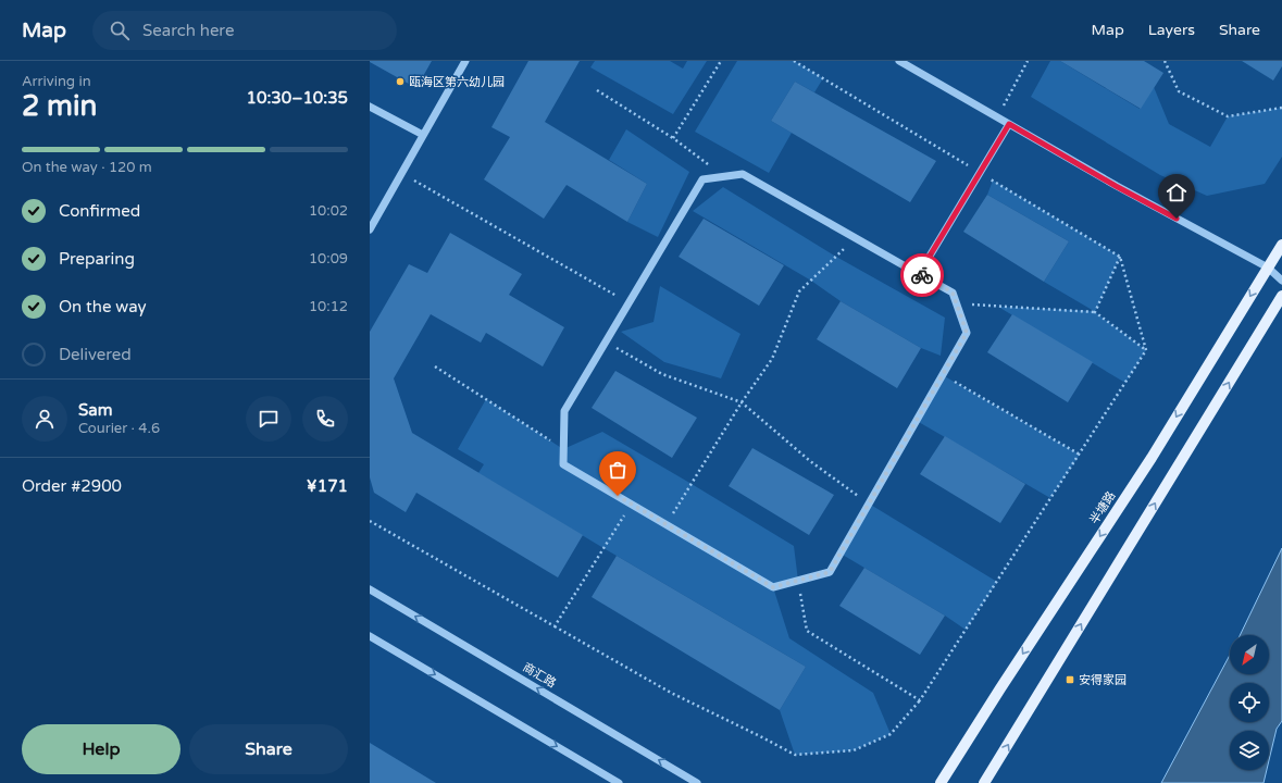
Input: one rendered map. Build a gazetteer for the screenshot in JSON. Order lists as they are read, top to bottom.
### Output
{
  "streets": {
    "main road": ["半塘路"],
    "street": ["商汇路"]
  },
  "places": {
    "other": ["瓯海区第六幼儿园"],
    "transit": ["安得家园"]
  },
  "north": "bottom left",
  "page": {
    "header": "Map",
    "search": "Search here",
    "nav": ["Map", "Layers", "Share"],
    "heading": ["2 min", "Arriving in", "10:30–10:35"],
    "panel": [
      "Sam",
      "Courier · 4.6",
      "Order #2900",
      "¥171"
    ],
    "bar": "On the way · 120 m",
    "list": [
      ["Confirmed", "10:02"],
      ["Preparing", "10:09"],
      ["On the way", "10:12"],
      "Delivered"
    ],
    "buttons": ["Help", "Share"]
  }
}
